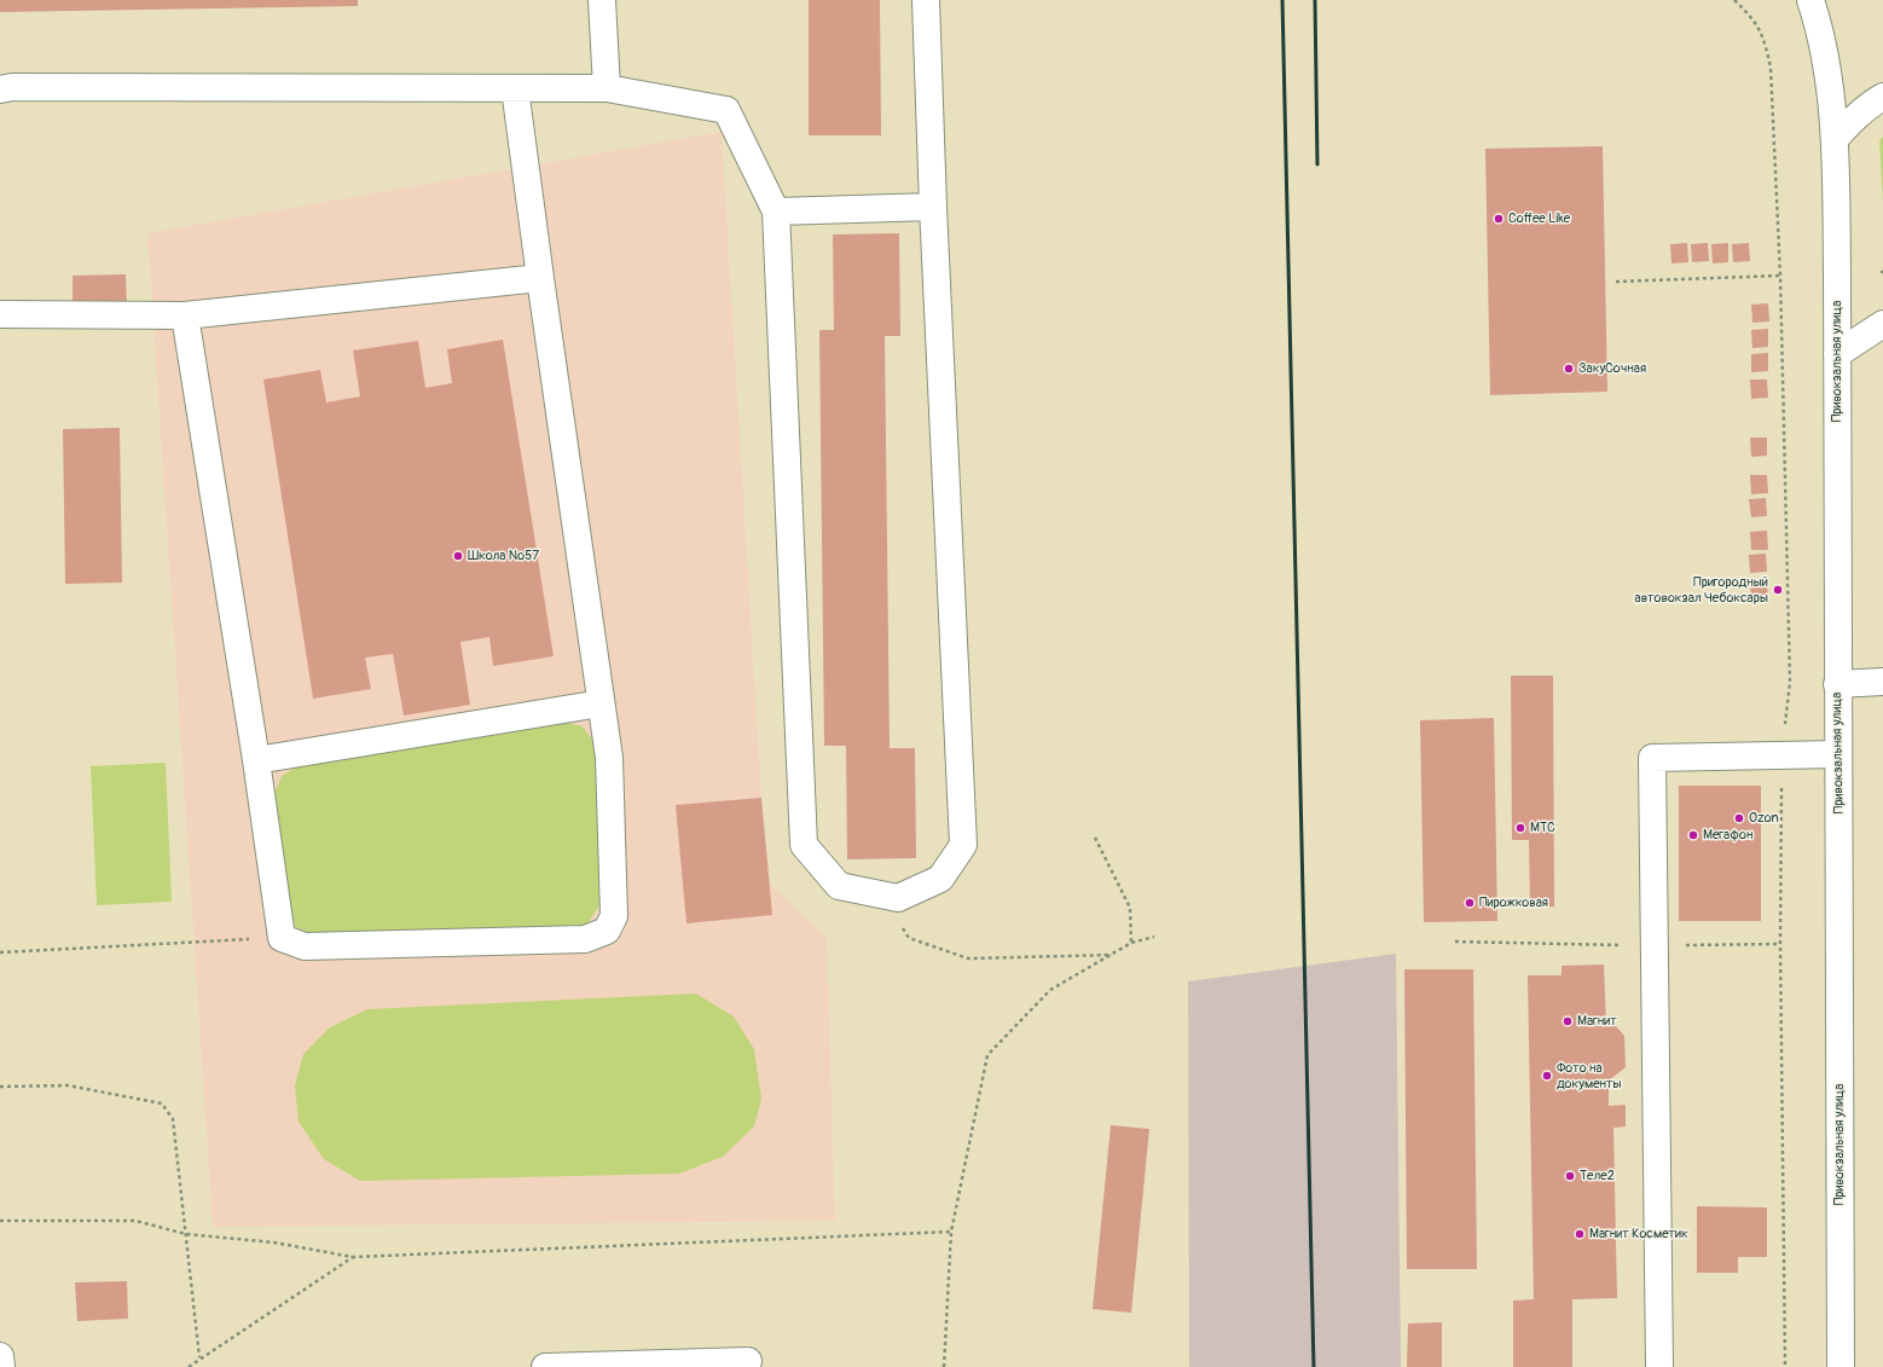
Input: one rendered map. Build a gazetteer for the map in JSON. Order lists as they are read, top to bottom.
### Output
{
  "streets": {
    "main road": ["Привокзальная улица"]
  },
  "places": [
    "Coffee Like",
    "ЗакуСочная",
    "Школа №57",
    "Пригородный автовокзал Чебоксары",
    "Ozon",
    "МТС",
    "Мегафон",
    "Пирожковая",
    "Магнит",
    "Фото на документы",
    "Теле2",
    "Магнит Косметик"
  ]
}
